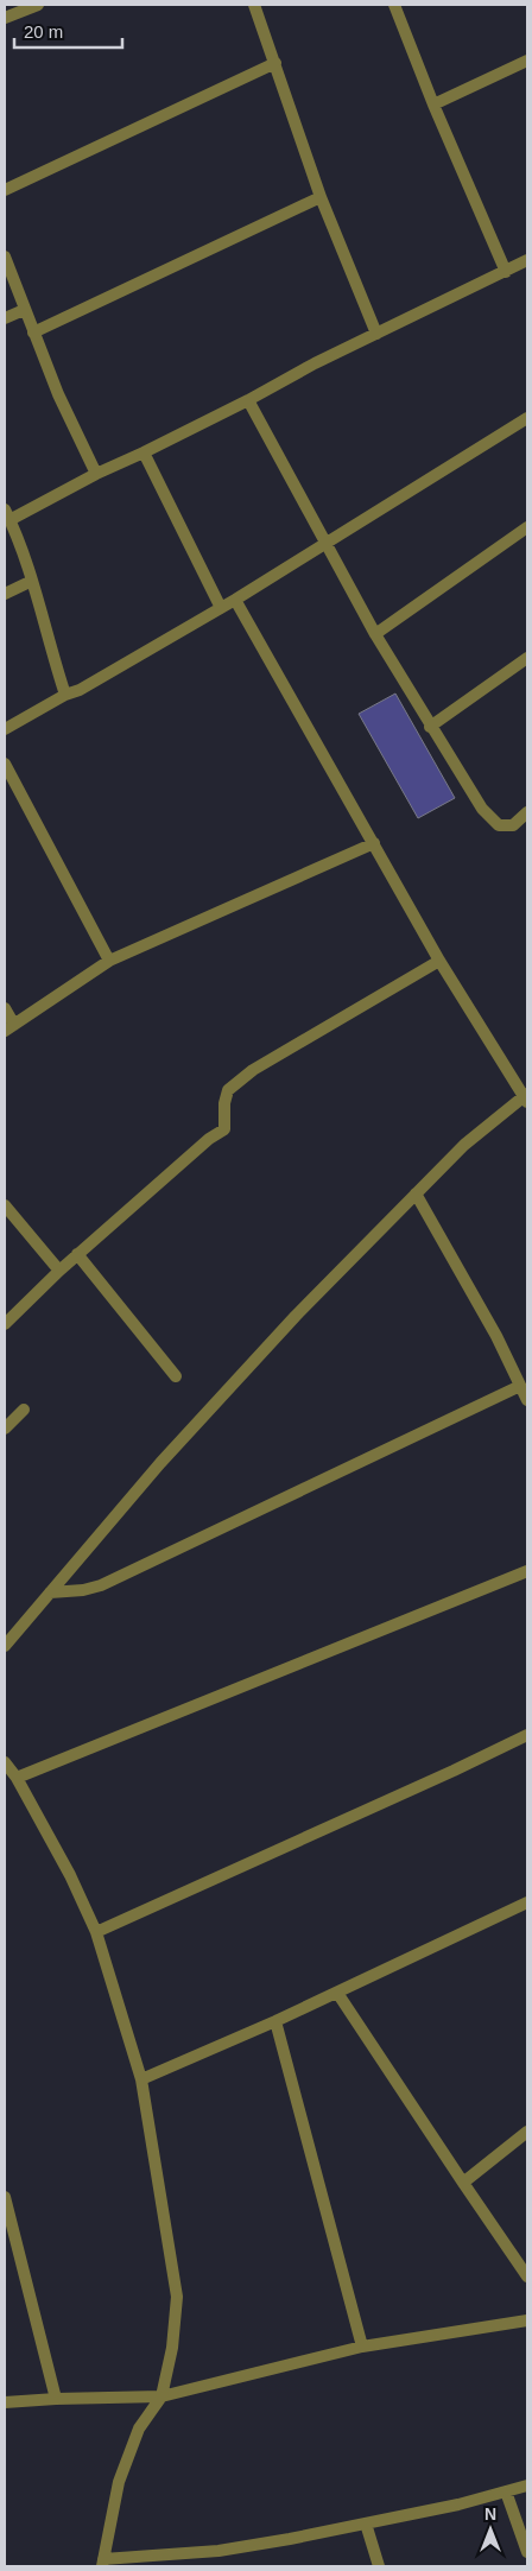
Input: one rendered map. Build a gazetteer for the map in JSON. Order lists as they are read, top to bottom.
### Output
{
  "scale_bar": "20 m",
  "north": "top"
}
